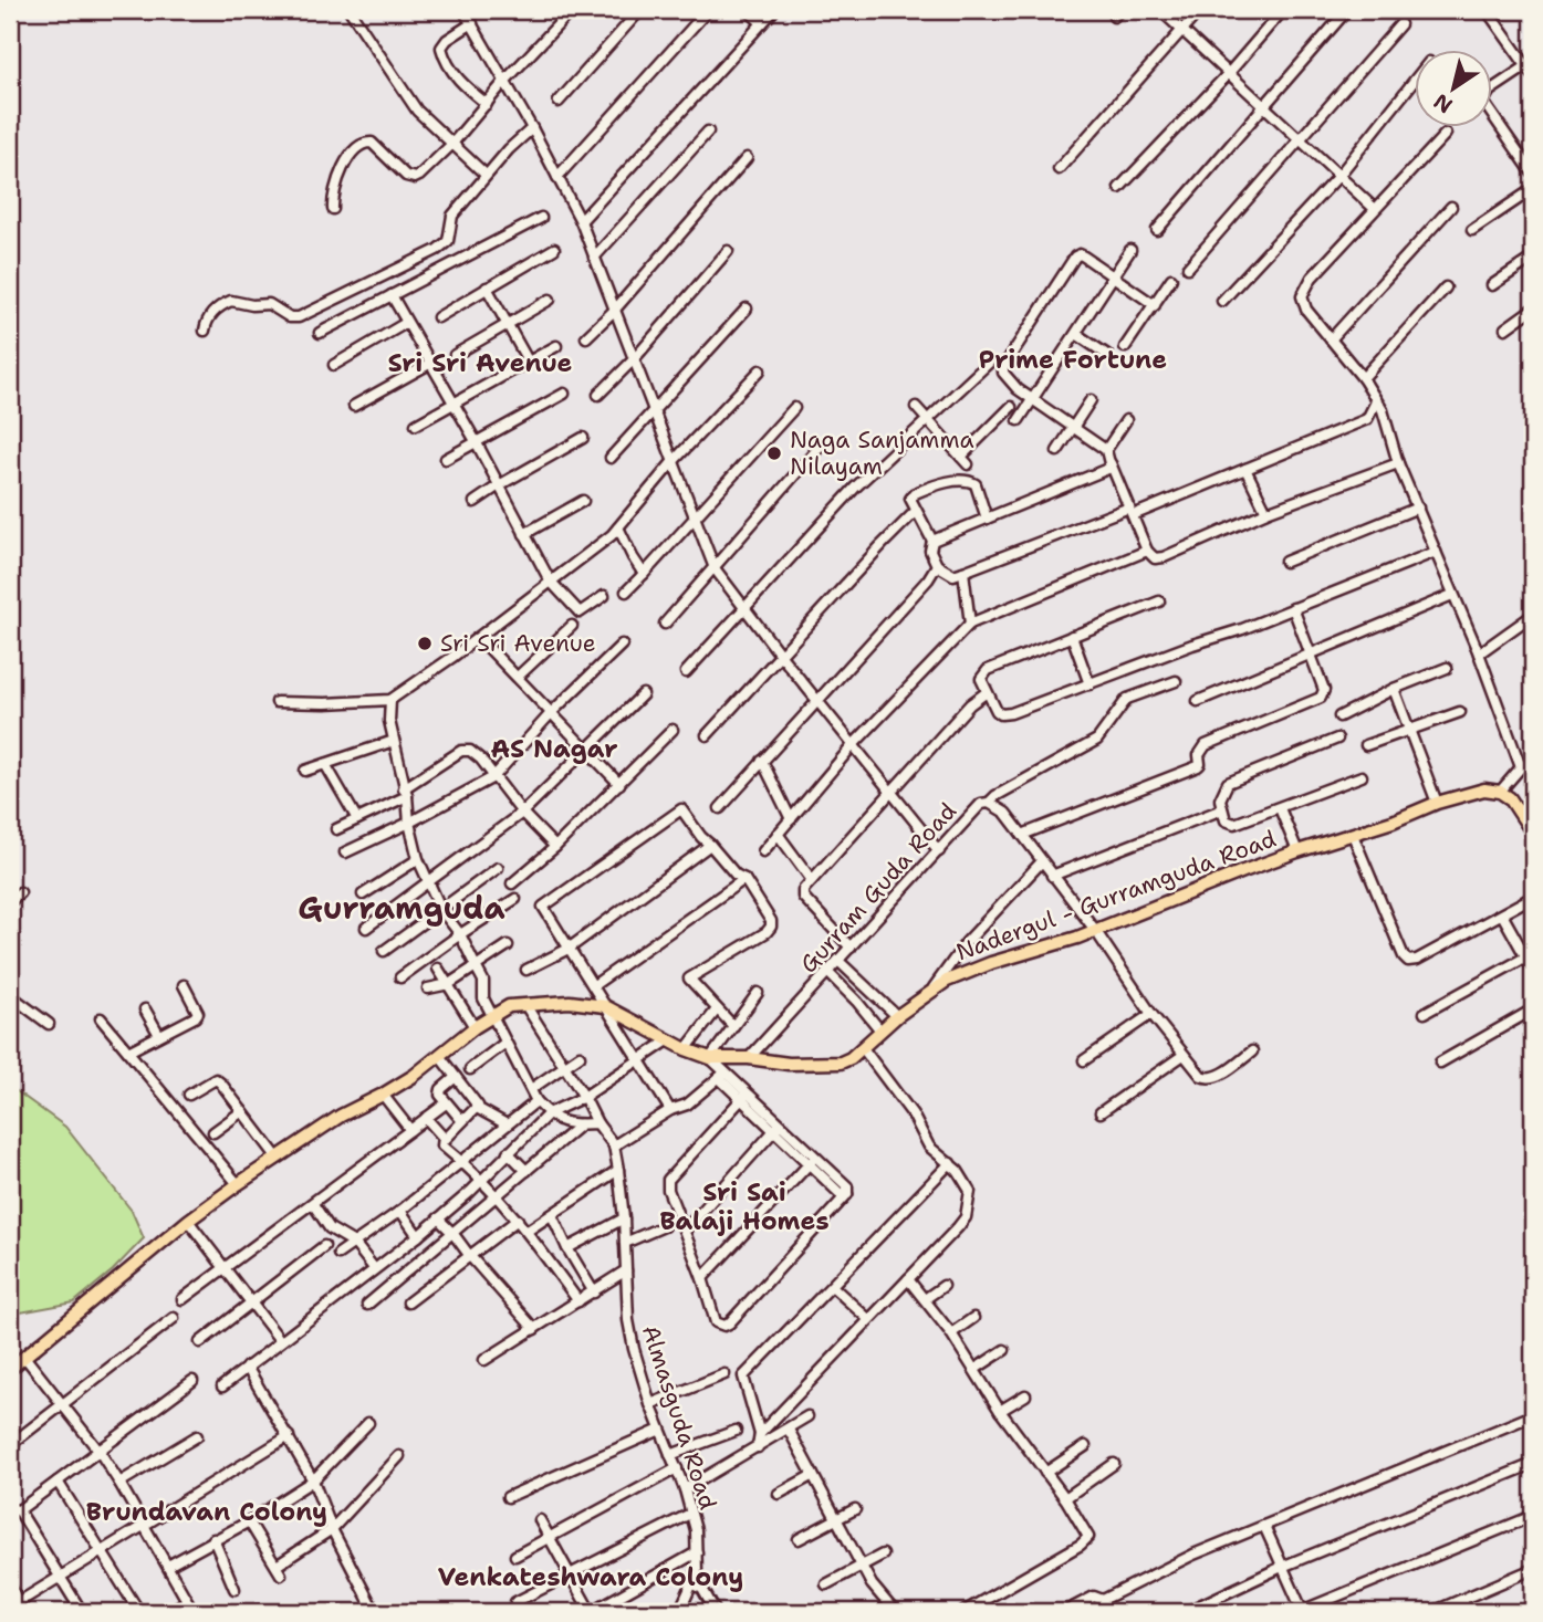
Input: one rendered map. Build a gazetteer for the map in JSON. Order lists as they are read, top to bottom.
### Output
{
  "streets": {
    "main road": ["Nadergul - Gurramguda Road"],
    "street": ["Gurram Guda Road", "Almasguda Road"]
  },
  "crossings": [
    ["Gurram Guda Road", "Nadergul - Gurramguda Road"],
    ["Nadergul - Gurramguda Road", "Almasguda Road"]
  ],
  "districts": [
    "Prime Fortune",
    "Sri Sri Avenue",
    "AS Nagar",
    "Gurramguda",
    "Sri Sai Balaji Homes",
    "Brundavan Colony",
    "Venkateshwara Colony"
  ],
  "places": ["Naga Sanjamma Nilayam", "Sri Sri Avenue"],
  "north": "bottom left"
}
